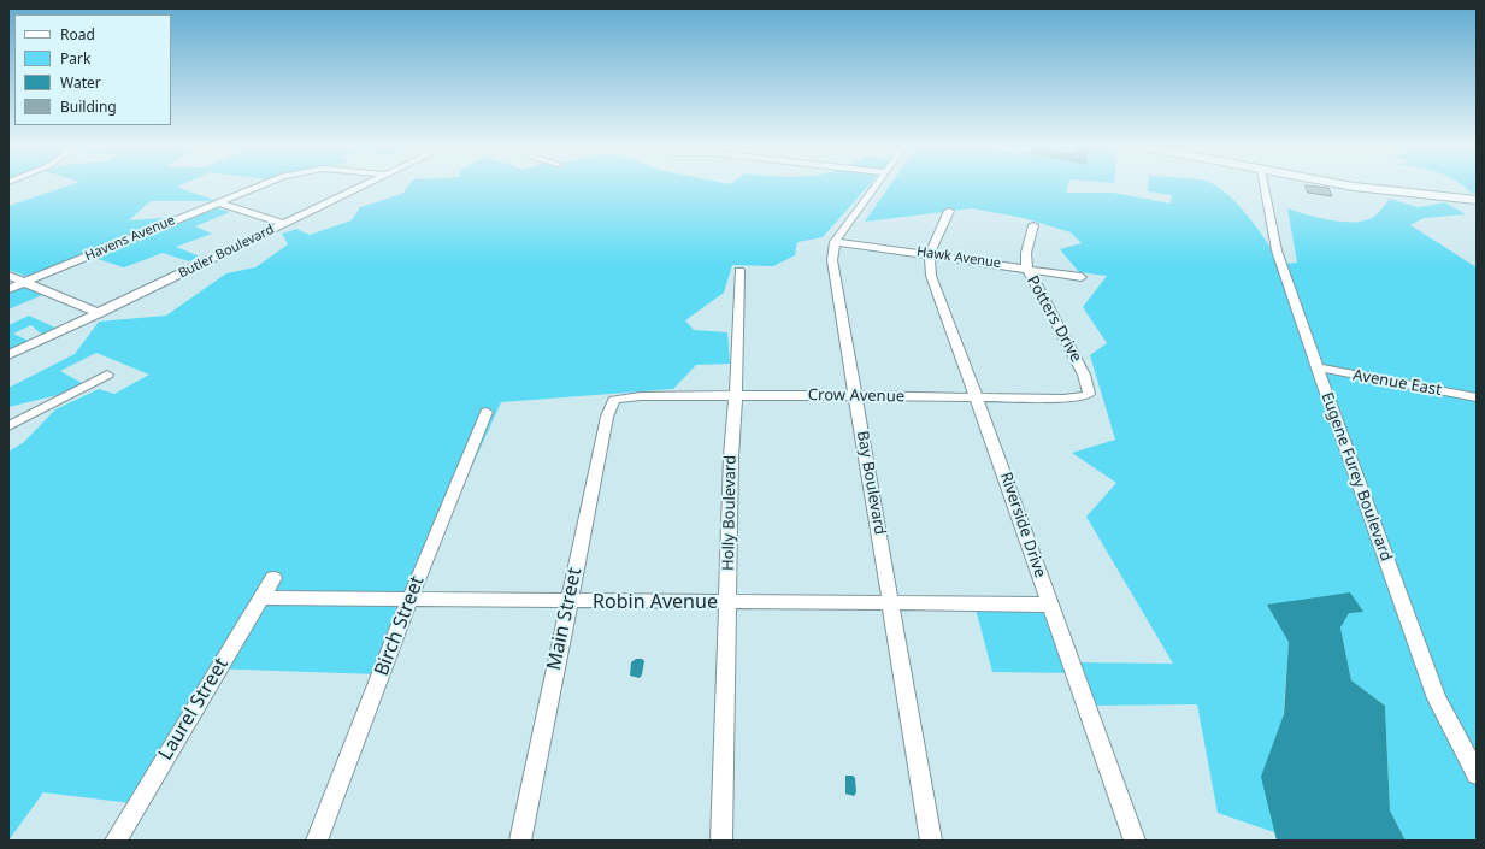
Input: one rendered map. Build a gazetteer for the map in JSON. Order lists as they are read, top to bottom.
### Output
{
  "streets": {
    "street": [
      "Havens Avenue",
      "Butler Boulevard",
      "Hawk Avenue",
      "Potters Drive",
      "Avenue East",
      "Crow Avenue",
      "Eugene Furey Boulevard",
      "Bay Boulevard",
      "Holly Boulevard",
      "Riverside Drive",
      "Robin Avenue",
      "Main Street",
      "Birch Street",
      "Laurel Street"
    ]
  },
  "crossings": [
    ["Hawk Avenue", "Potters Drive"],
    ["Hawk Avenue", "Bay Boulevard"],
    ["Hawk Avenue", "Riverside Drive"],
    ["Potters Drive", "Crow Avenue"],
    ["Avenue East", "Eugene Furey Boulevard"],
    ["Crow Avenue", "Bay Boulevard"],
    ["Crow Avenue", "Holly Boulevard"],
    ["Crow Avenue", "Riverside Drive"],
    ["Crow Avenue", "Main Street"],
    ["Bay Boulevard", "Robin Avenue"],
    ["Holly Boulevard", "Robin Avenue"],
    ["Riverside Drive", "Robin Avenue"],
    ["Robin Avenue", "Main Street"],
    ["Robin Avenue", "Birch Street"],
    ["Robin Avenue", "Laurel Street"]
  ],
  "legend": [
    "Road",
    "Park",
    "Water",
    "Building"
  ]
}
